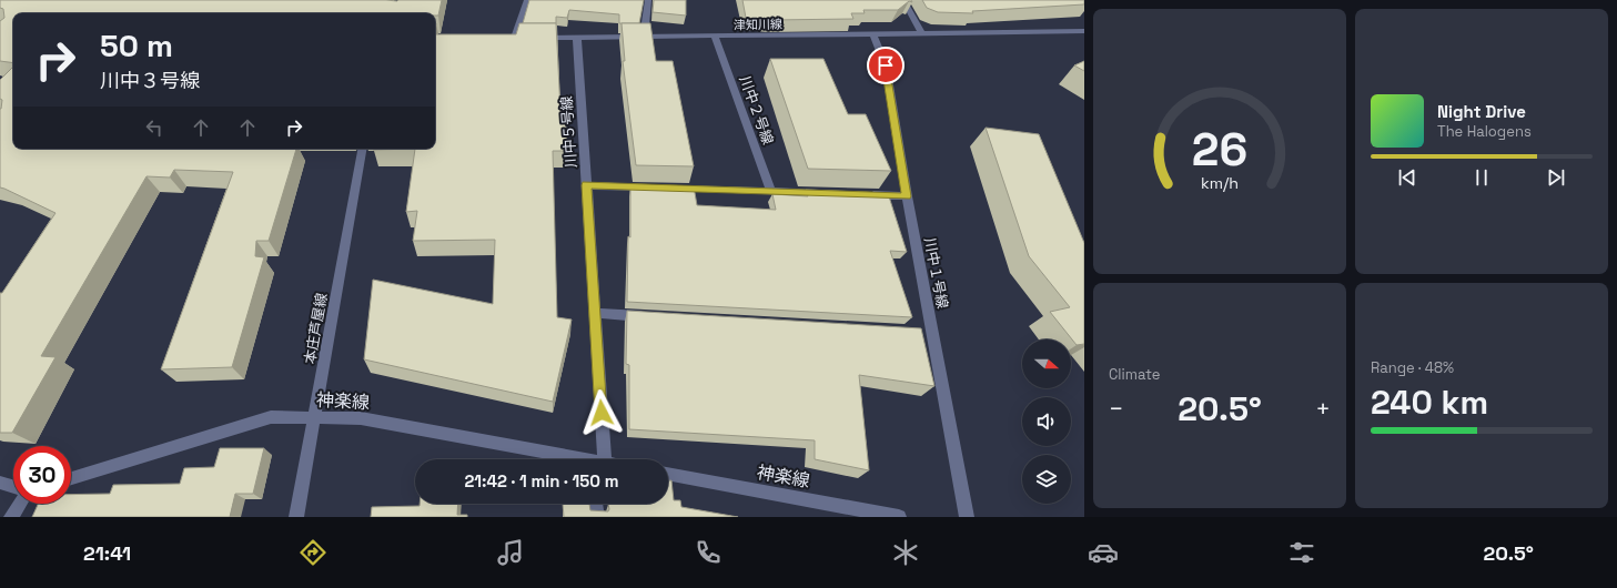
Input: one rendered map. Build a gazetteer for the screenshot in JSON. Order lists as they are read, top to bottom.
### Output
{
  "streets": {
    "street": [
      "津知川線",
      "川中２号線",
      "川中５号線",
      "川中１号線",
      "本庄芦屋線",
      "神楽線"
    ]
  },
  "crossings": [
    ["津知川線", "川中２号線"],
    ["津知川線", "川中５号線"],
    ["津知川線", "川中１号線"],
    ["本庄芦屋線", "神楽線"]
  ],
  "north": "right",
  "page": {
    "turn": ["50 m", "川中３号線"],
    "song": ["Night Drive", "The Halogens"],
    "tile": [
      "Climate",
      ["Range · 48%", "240 km"]
    ],
    "heat": ["−", "20.5°", "+"],
    "limit": "30",
    "trip": "21:42 · 1 min · 150 m",
    "tabs": ["21:41", "20.5°"],
    "gauge": ["26", "km/h"]
  }
}
